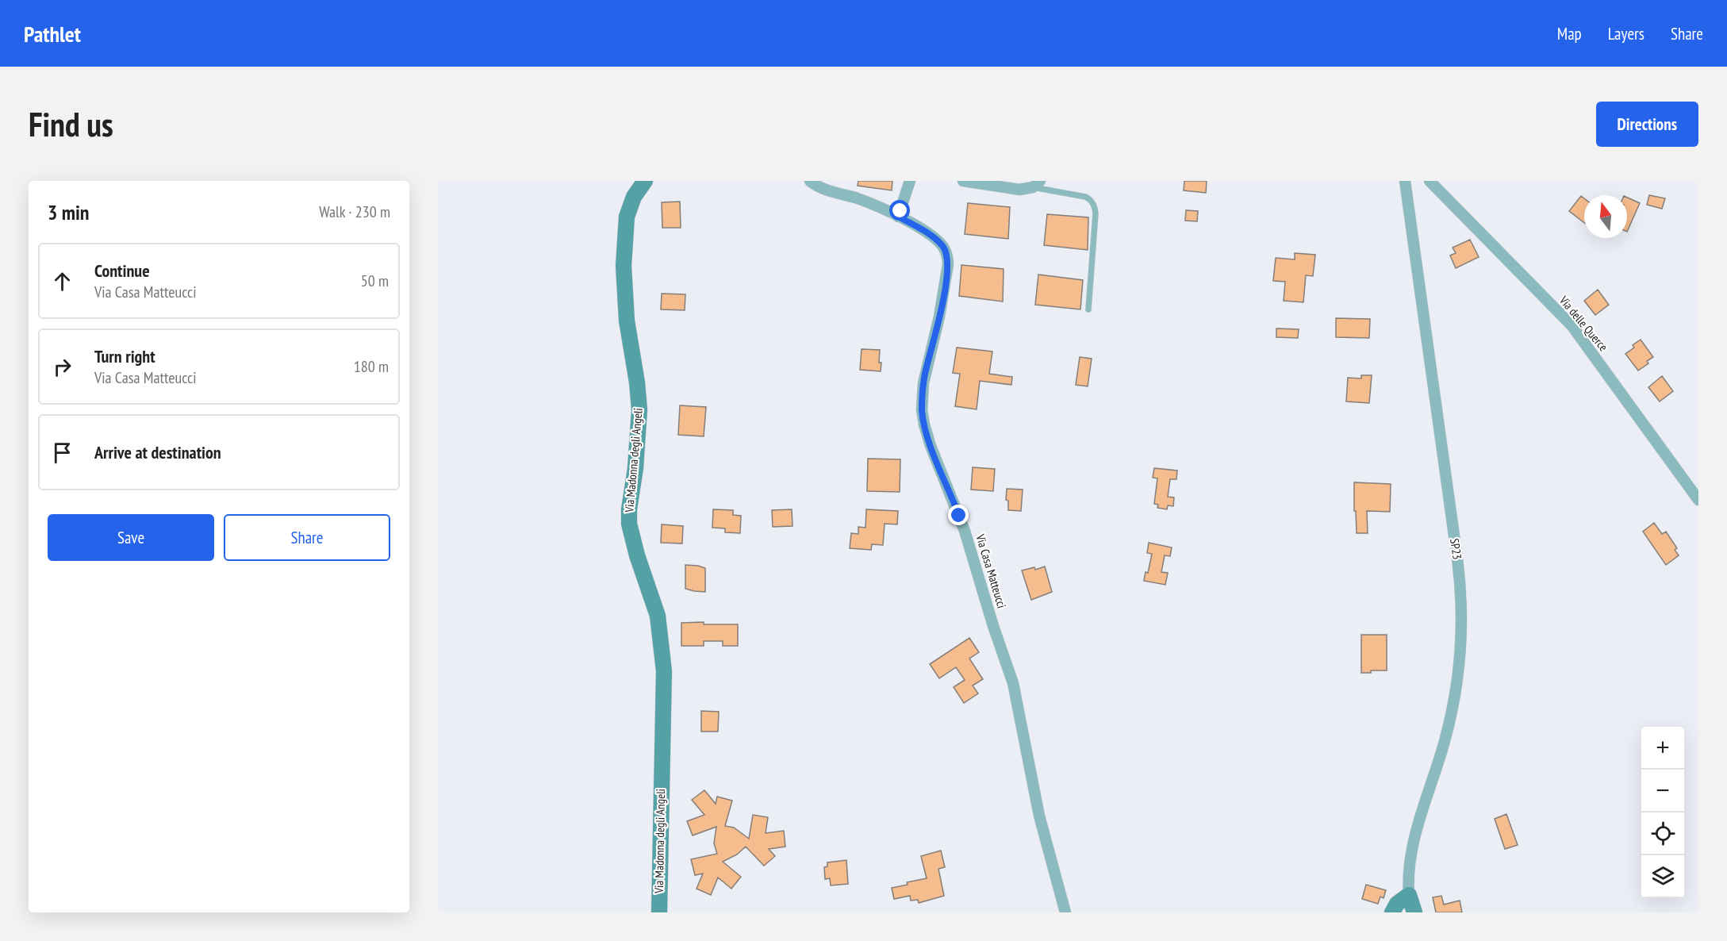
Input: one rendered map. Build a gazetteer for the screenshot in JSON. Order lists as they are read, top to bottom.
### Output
{
  "streets": {
    "street": [
      "Via delle Querce",
      "Via Madonna degli Angeli",
      "SP23",
      "Via Casa Matteucci"
    ]
  },
  "north": "top",
  "page": {
    "header": "Pathlet",
    "nav": ["Map", "Layers", "Share"],
    "buttons": [
      "Directions",
      ["Save", "Share"]
    ],
    "title": "Find us",
    "heading": ["3 min", "Walk · 230 m"],
    "list": [
      ["Continue", "Via Casa Matteucci", "50 m"],
      ["Turn right", "Via Casa Matteucci", "180 m"],
      "Arrive at destination"
    ],
    "map_buttons": ["+", "−"]
  }
}
